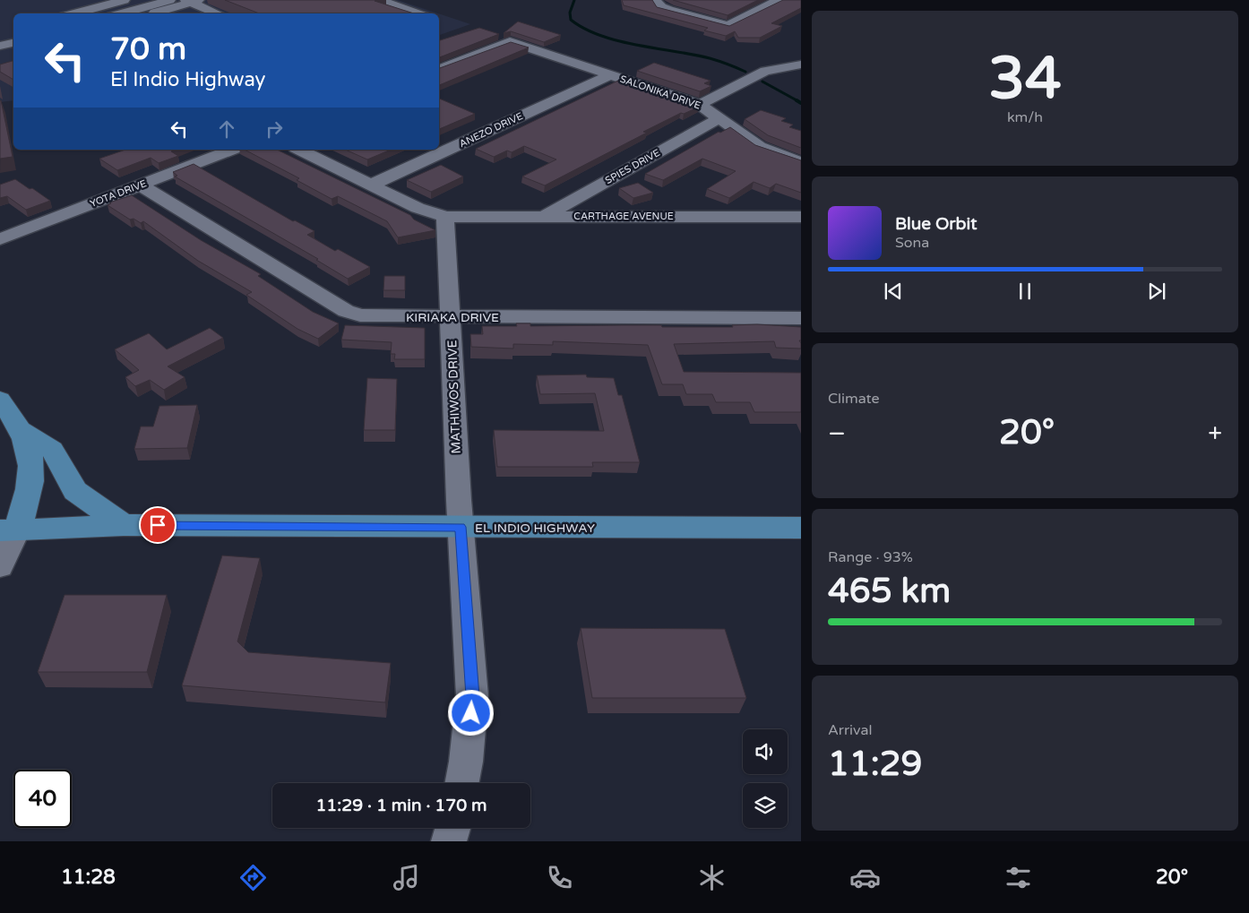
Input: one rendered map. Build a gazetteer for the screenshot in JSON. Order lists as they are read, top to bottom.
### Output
{
  "streets": {
    "main road": ["EL INDIO HIGHWAY"],
    "street": [
      "SALONIKA DRIVE",
      "ANEZO DRIVE",
      "SPIES DRIVE",
      "YOTA DRIVE",
      "CARTHAGE AVENUE",
      "KIRIAKA DRIVE",
      "MATHIWOS DRIVE"
    ]
  },
  "crossings": [
    ["SALONIKA DRIVE", "ANEZO DRIVE"],
    ["SALONIKA DRIVE", "SPIES DRIVE"],
    ["SPIES DRIVE", "CARTHAGE AVENUE"],
    ["YOTA DRIVE", "KIRIAKA DRIVE"],
    ["CARTHAGE AVENUE", "MATHIWOS DRIVE"],
    ["KIRIAKA DRIVE", "MATHIWOS DRIVE"],
    ["MATHIWOS DRIVE", "EL INDIO HIGHWAY"]
  ],
  "page": {
    "tile": [
      ["34", "km/h"],
      "Climate",
      ["Range · 93%", "465 km"],
      ["Arrival", "11:29"]
    ],
    "turn": ["70 m", "El Indio Highway"],
    "song": ["Blue Orbit", "Sona"],
    "heat": ["−", "20°", "+"],
    "limit": "40",
    "trip": "11:29 · 1 min · 170 m",
    "tabs": ["11:28", "20°"]
  }
}
